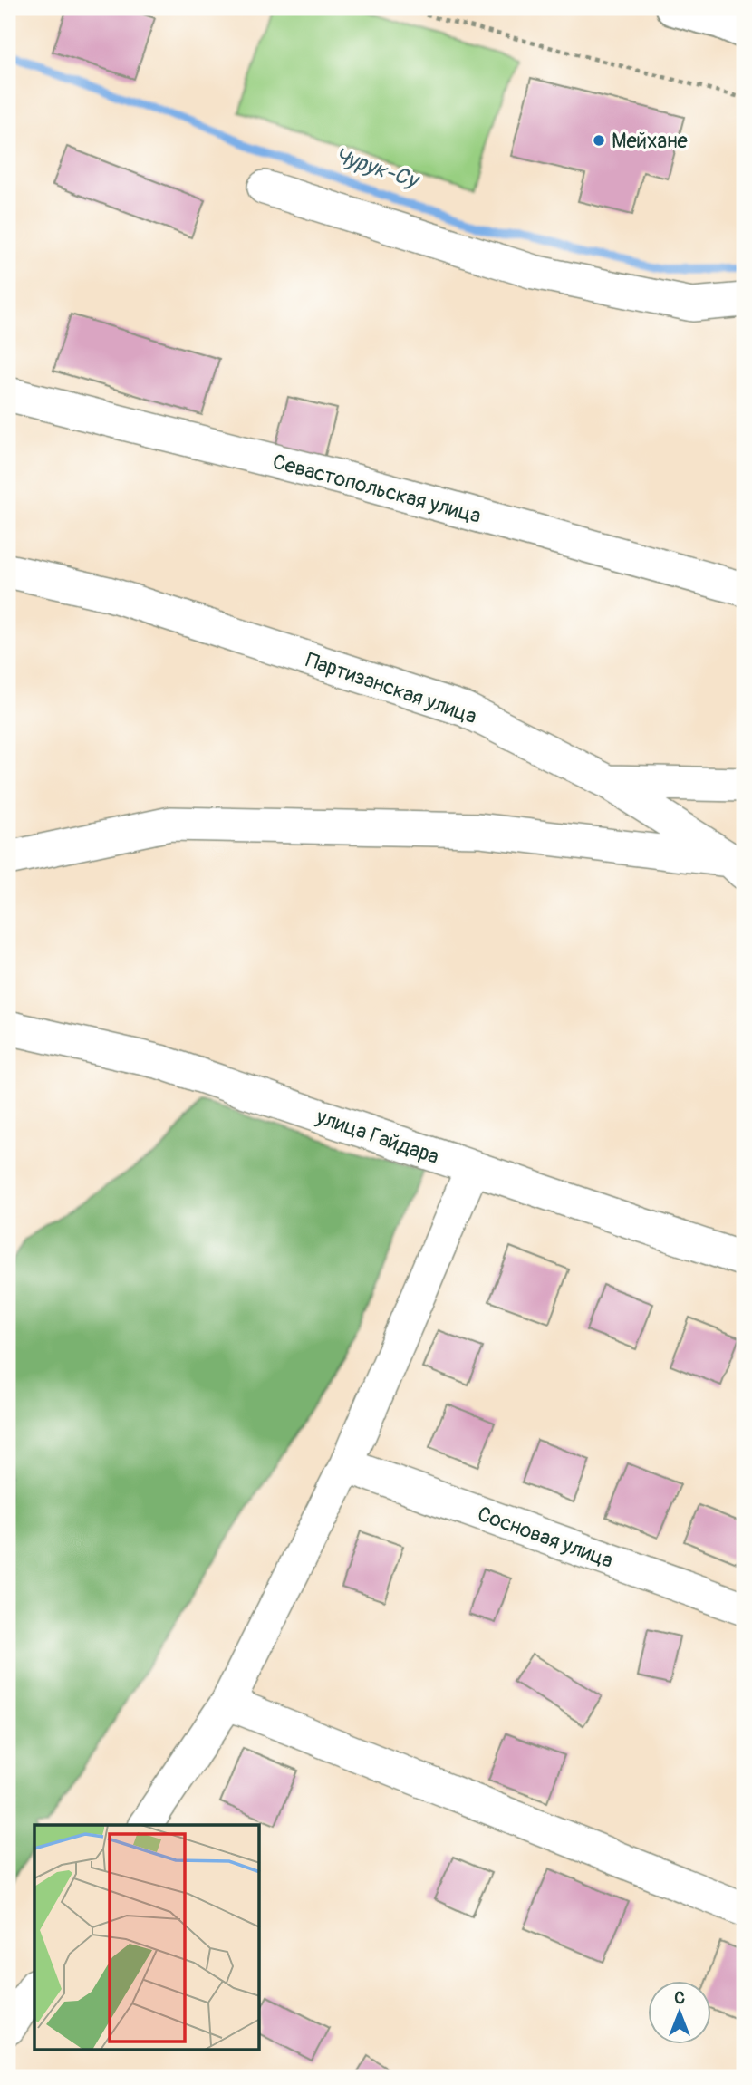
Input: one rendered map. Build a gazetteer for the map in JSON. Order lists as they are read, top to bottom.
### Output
{
  "streets": {
    "street": [
      "Севастопольская улица",
      "Партизанская улица",
      "улица Гайдара",
      "Сосновая улица"
    ]
  },
  "water": ["Чурук-Су"],
  "places": ["Мейхане"],
  "north": "top"
}
